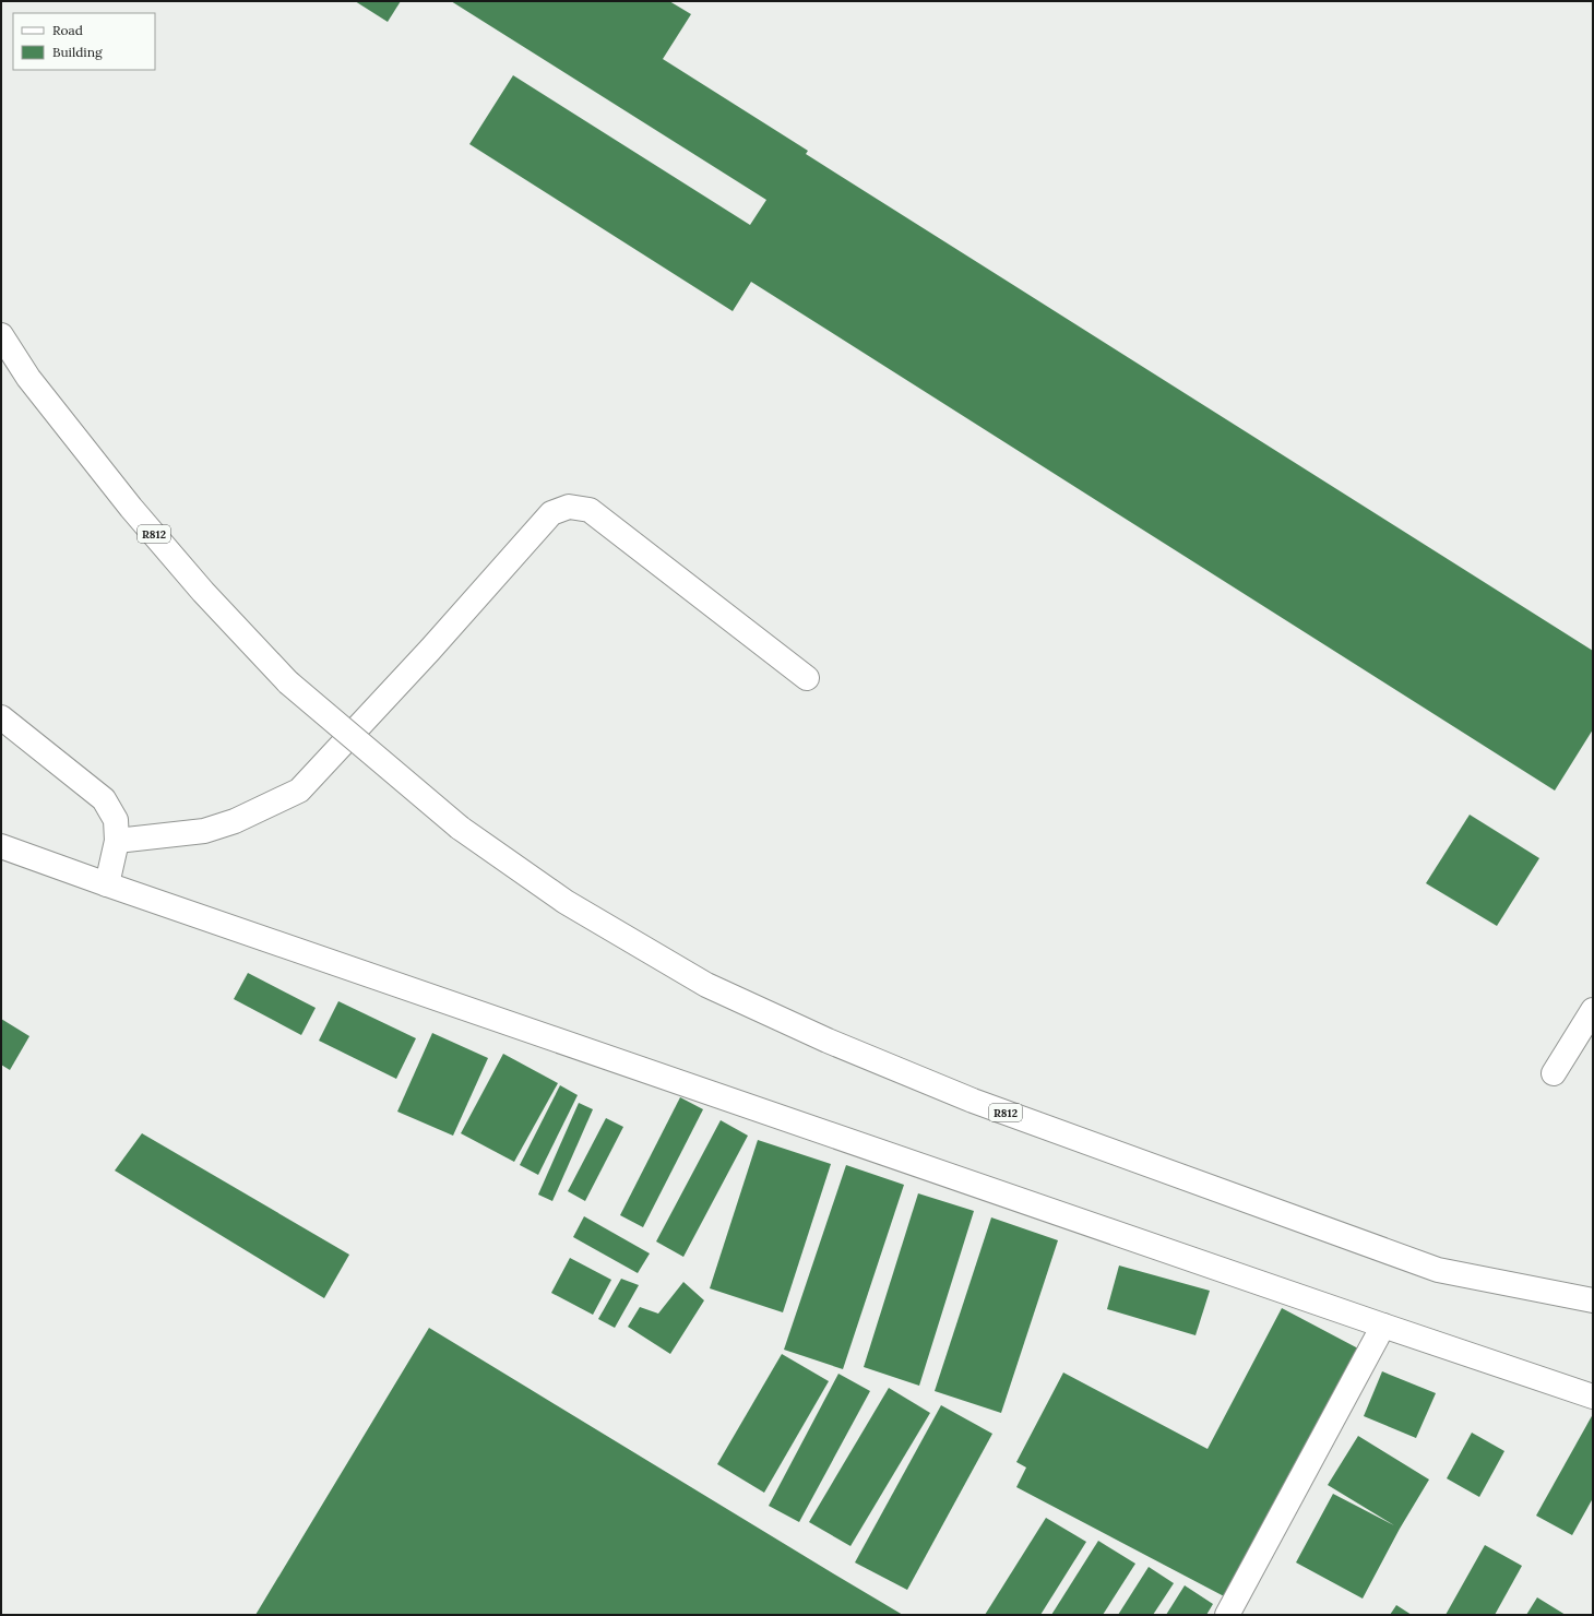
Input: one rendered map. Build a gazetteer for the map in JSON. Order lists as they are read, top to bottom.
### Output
{
  "streets": {
    "main road": ["R812"]
  },
  "legend": ["Road", "Building"]
}
